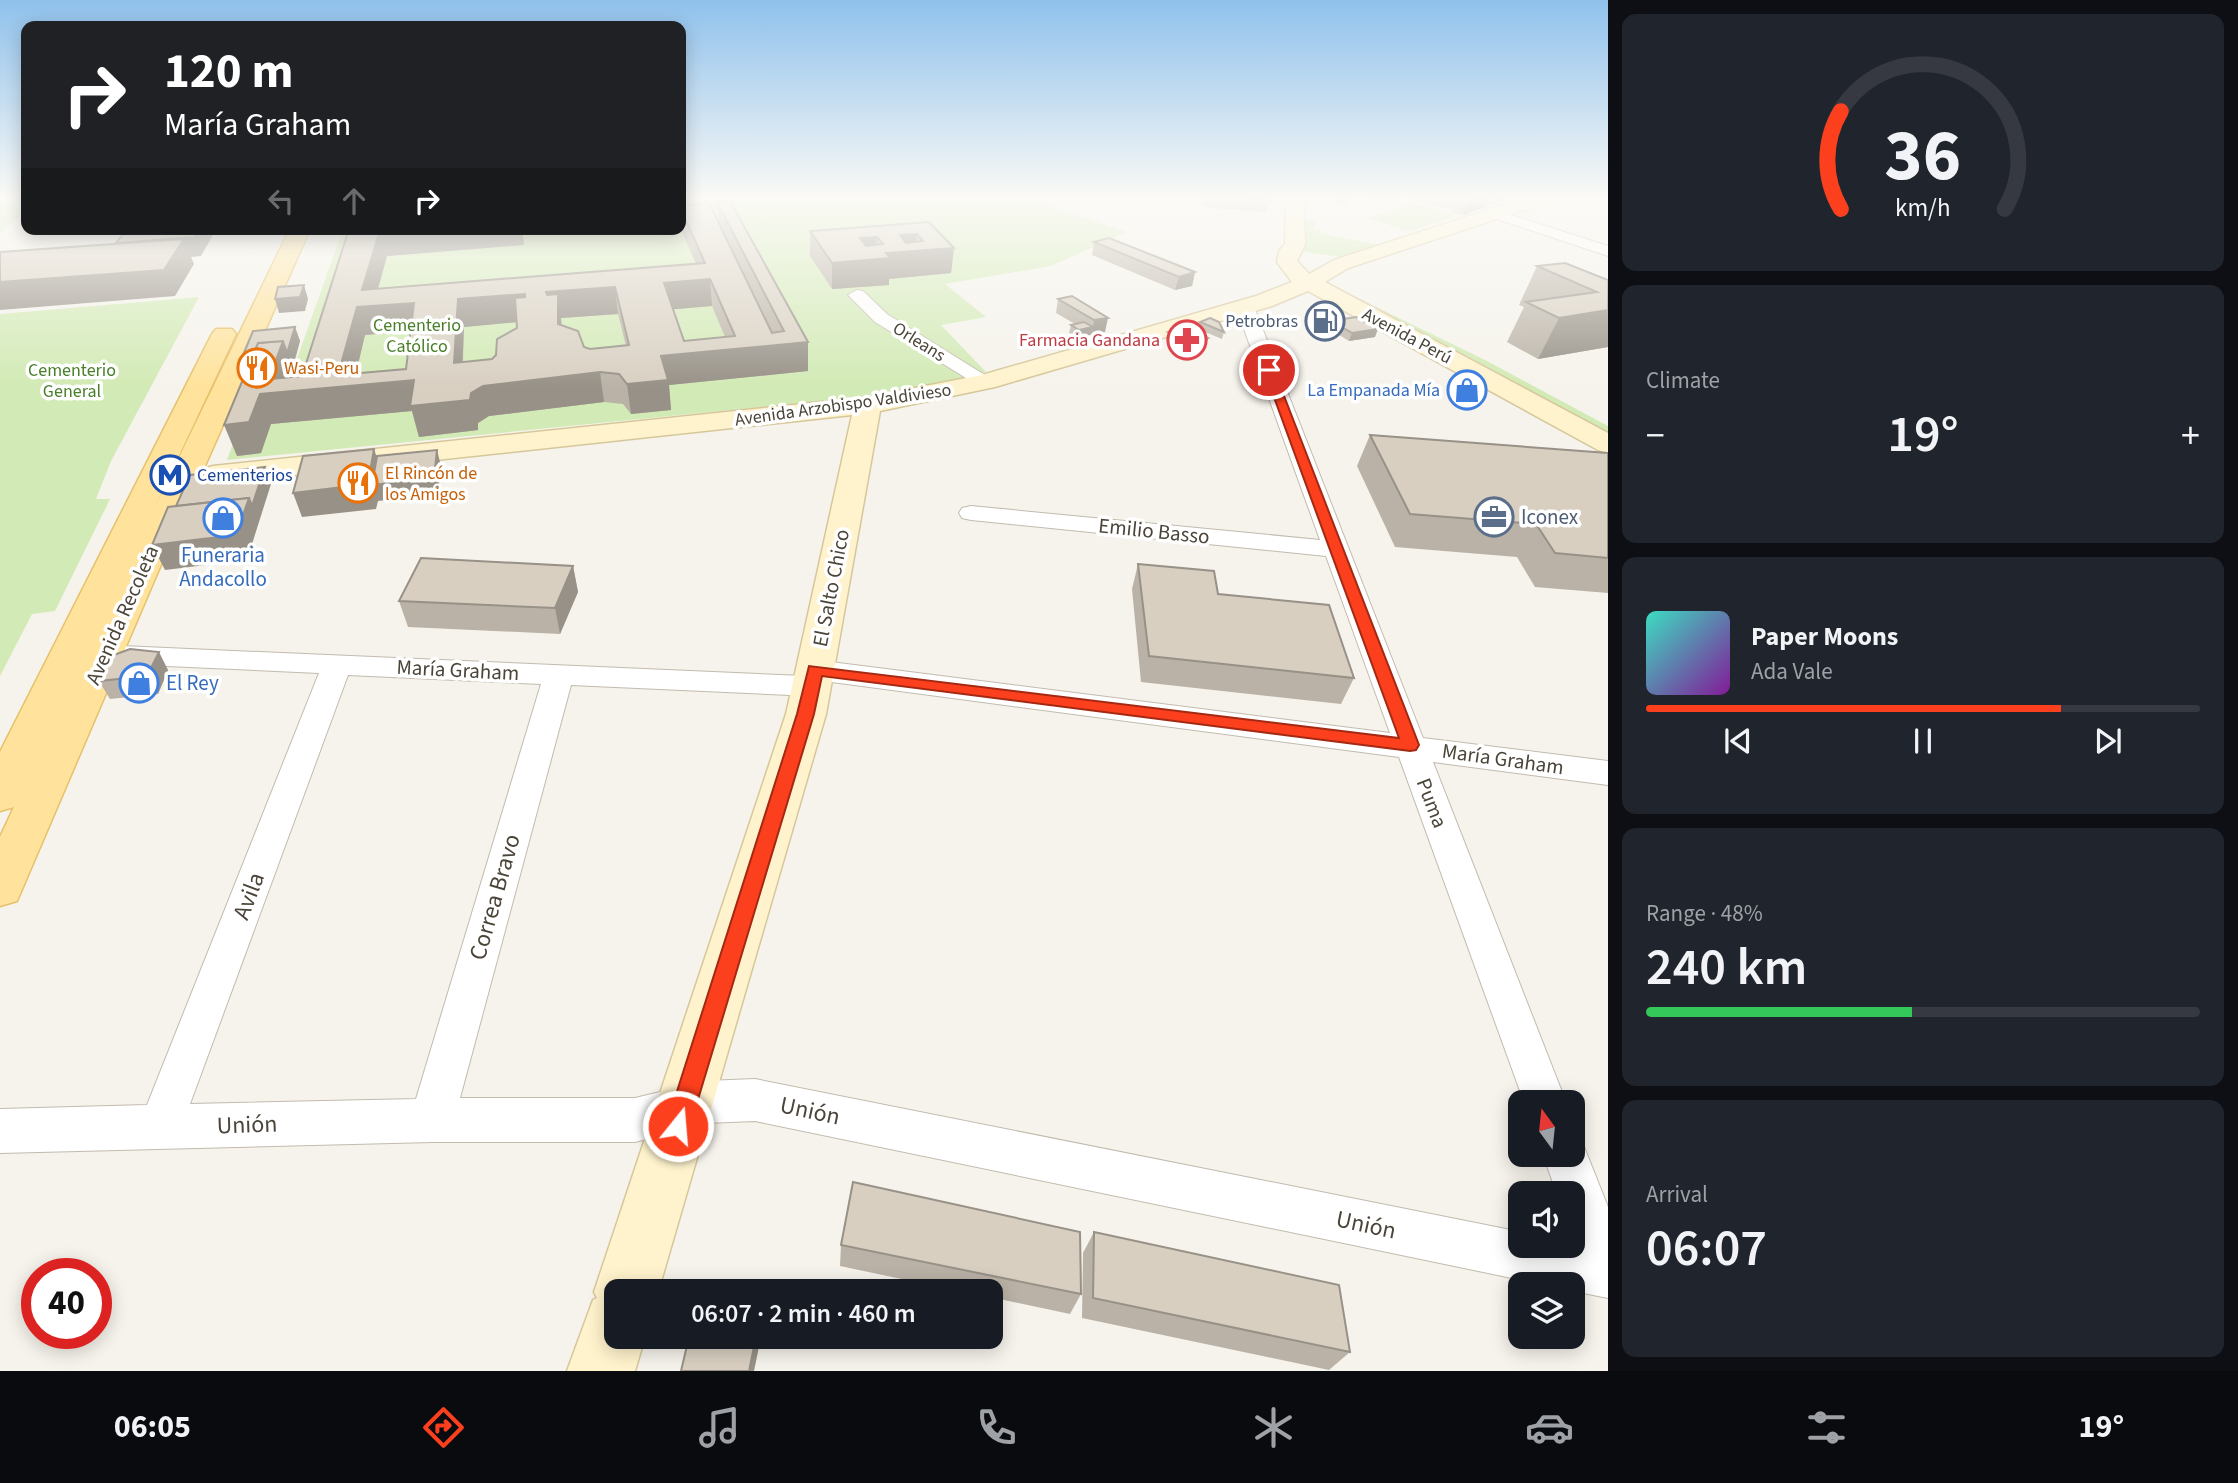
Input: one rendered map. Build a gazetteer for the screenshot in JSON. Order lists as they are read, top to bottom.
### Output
{
  "streets": {
    "main road": [
      "Avenida Perú",
      "Avenida Arzobispo Valdivieso",
      "El Salto Chico",
      "Avenida Recoleta"
    ],
    "street": [
      "Orleans",
      "Emilio Basso",
      "María Graham",
      "Puma",
      "Avila",
      "Correa Bravo",
      "Unión"
    ]
  },
  "crossings": [
    ["Avenida Perú", "Avenida Arzobispo Valdivieso"],
    ["Orleans", "Avenida Arzobispo Valdivieso"],
    ["Avenida Arzobispo Valdivieso", "El Salto Chico"],
    ["Avenida Arzobispo Valdivieso", "Avenida Recoleta"],
    ["Avenida Arzobispo Valdivieso", "Puma"],
    ["Emilio Basso", "Puma"],
    ["El Salto Chico", "María Graham"],
    ["El Salto Chico", "Unión"],
    ["Avenida Recoleta", "María Graham"],
    ["María Graham", "Puma"],
    ["María Graham", "Avila"],
    ["María Graham", "Correa Bravo"],
    ["Avila", "Unión"],
    ["Correa Bravo", "Unión"]
  ],
  "parks": ["Cementerio Católico", "Cementerio General"],
  "places": {
    "fuel station": ["Petrobras"],
    "pharmacy": ["Farmacia Gandana"],
    "restaurant": ["Wasi-Peru", "El Rincón de los Amigos"],
    "shop": ["La Empanada Mía", "Funeraria Andacollo", "El Rey"],
    "metro station": ["Cementerios"],
    "office": ["Iconex"]
  },
  "north": "top",
  "page": {
    "turn": ["120 m", "María Graham"],
    "tile": [
      "Climate",
      ["Range · 48%", "240 km"],
      ["Arrival", "06:07"]
    ],
    "heat": ["−", "19°", "+"],
    "song": ["Paper Moons", "Ada Vale"],
    "limit": "40",
    "trip": "06:07 · 2 min · 460 m",
    "tabs": ["06:05", "19°"],
    "gauge": ["36", "km/h"]
  }
}
